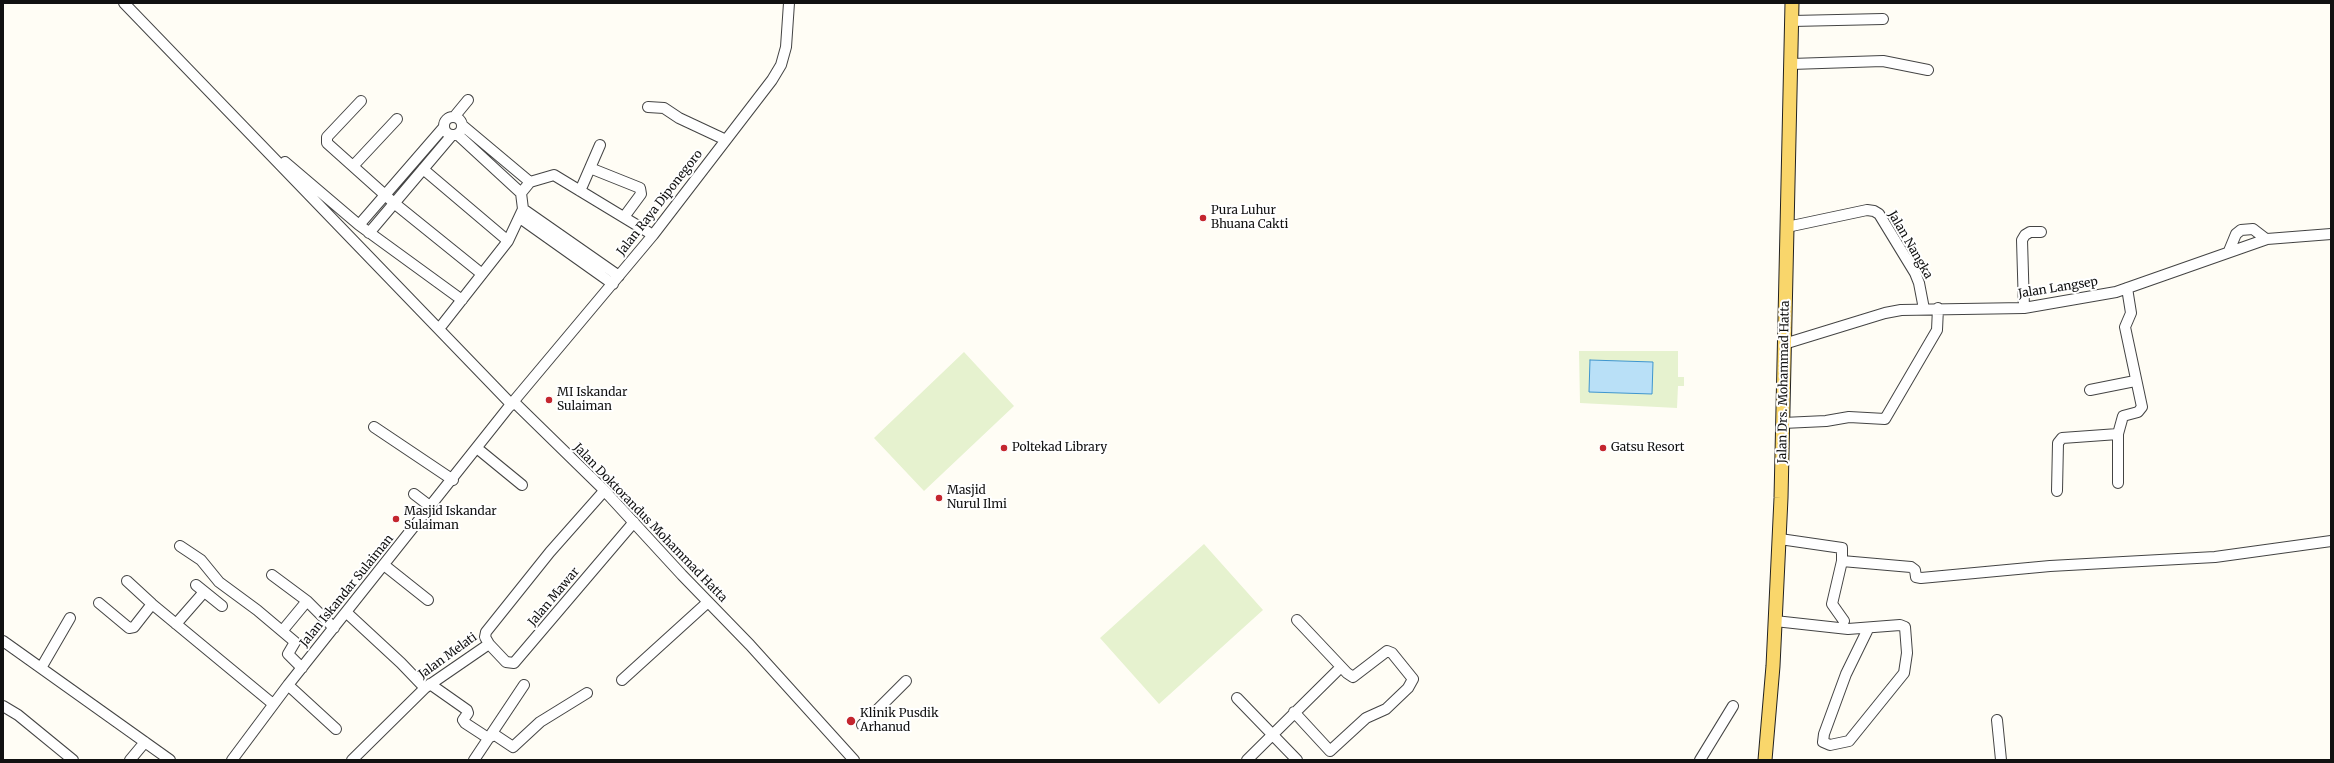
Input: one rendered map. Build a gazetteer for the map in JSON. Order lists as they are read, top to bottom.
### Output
{
  "streets": {
    "main road": ["Jalan Drs. Mohammad Hatta"],
    "street": [
      "Jalan Raya Diponegoro",
      "Jalan Nangka",
      "Jalan Langsep",
      "Jalan Doktorandus Mohammad Hatta",
      "Jalan Iskandar Sulaiman",
      "Jalan Mawar",
      "Jalan Melati"
    ]
  },
  "crossings": [
    ["Jalan Raya Diponegoro", "Jalan Doktorandus Mohammad Hatta"],
    ["Jalan Raya Diponegoro", "Jalan Iskandar Sulaiman"],
    ["Jalan Nangka", "Jalan Langsep"],
    ["Jalan Nangka", "Jalan Drs. Mohammad Hatta"],
    ["Jalan Langsep", "Jalan Drs. Mohammad Hatta"],
    ["Jalan Doktorandus Mohammad Hatta", "Jalan Iskandar Sulaiman"],
    ["Jalan Doktorandus Mohammad Hatta", "Jalan Mawar"],
    ["Jalan Doktorandus Mohammad Hatta", "Jalan Melati"],
    ["Jalan Mawar", "Jalan Melati"]
  ],
  "places": [
    "Pura Luhur Bhuana Cakti",
    "MI Iskandar Sulaiman",
    "Poltekad Library",
    "Gatsu Resort",
    "Masjid Nurul Ilmi",
    "Masjid Iskandar Sulaiman",
    "Klinik Pusdik Arhanud"
  ]
}
